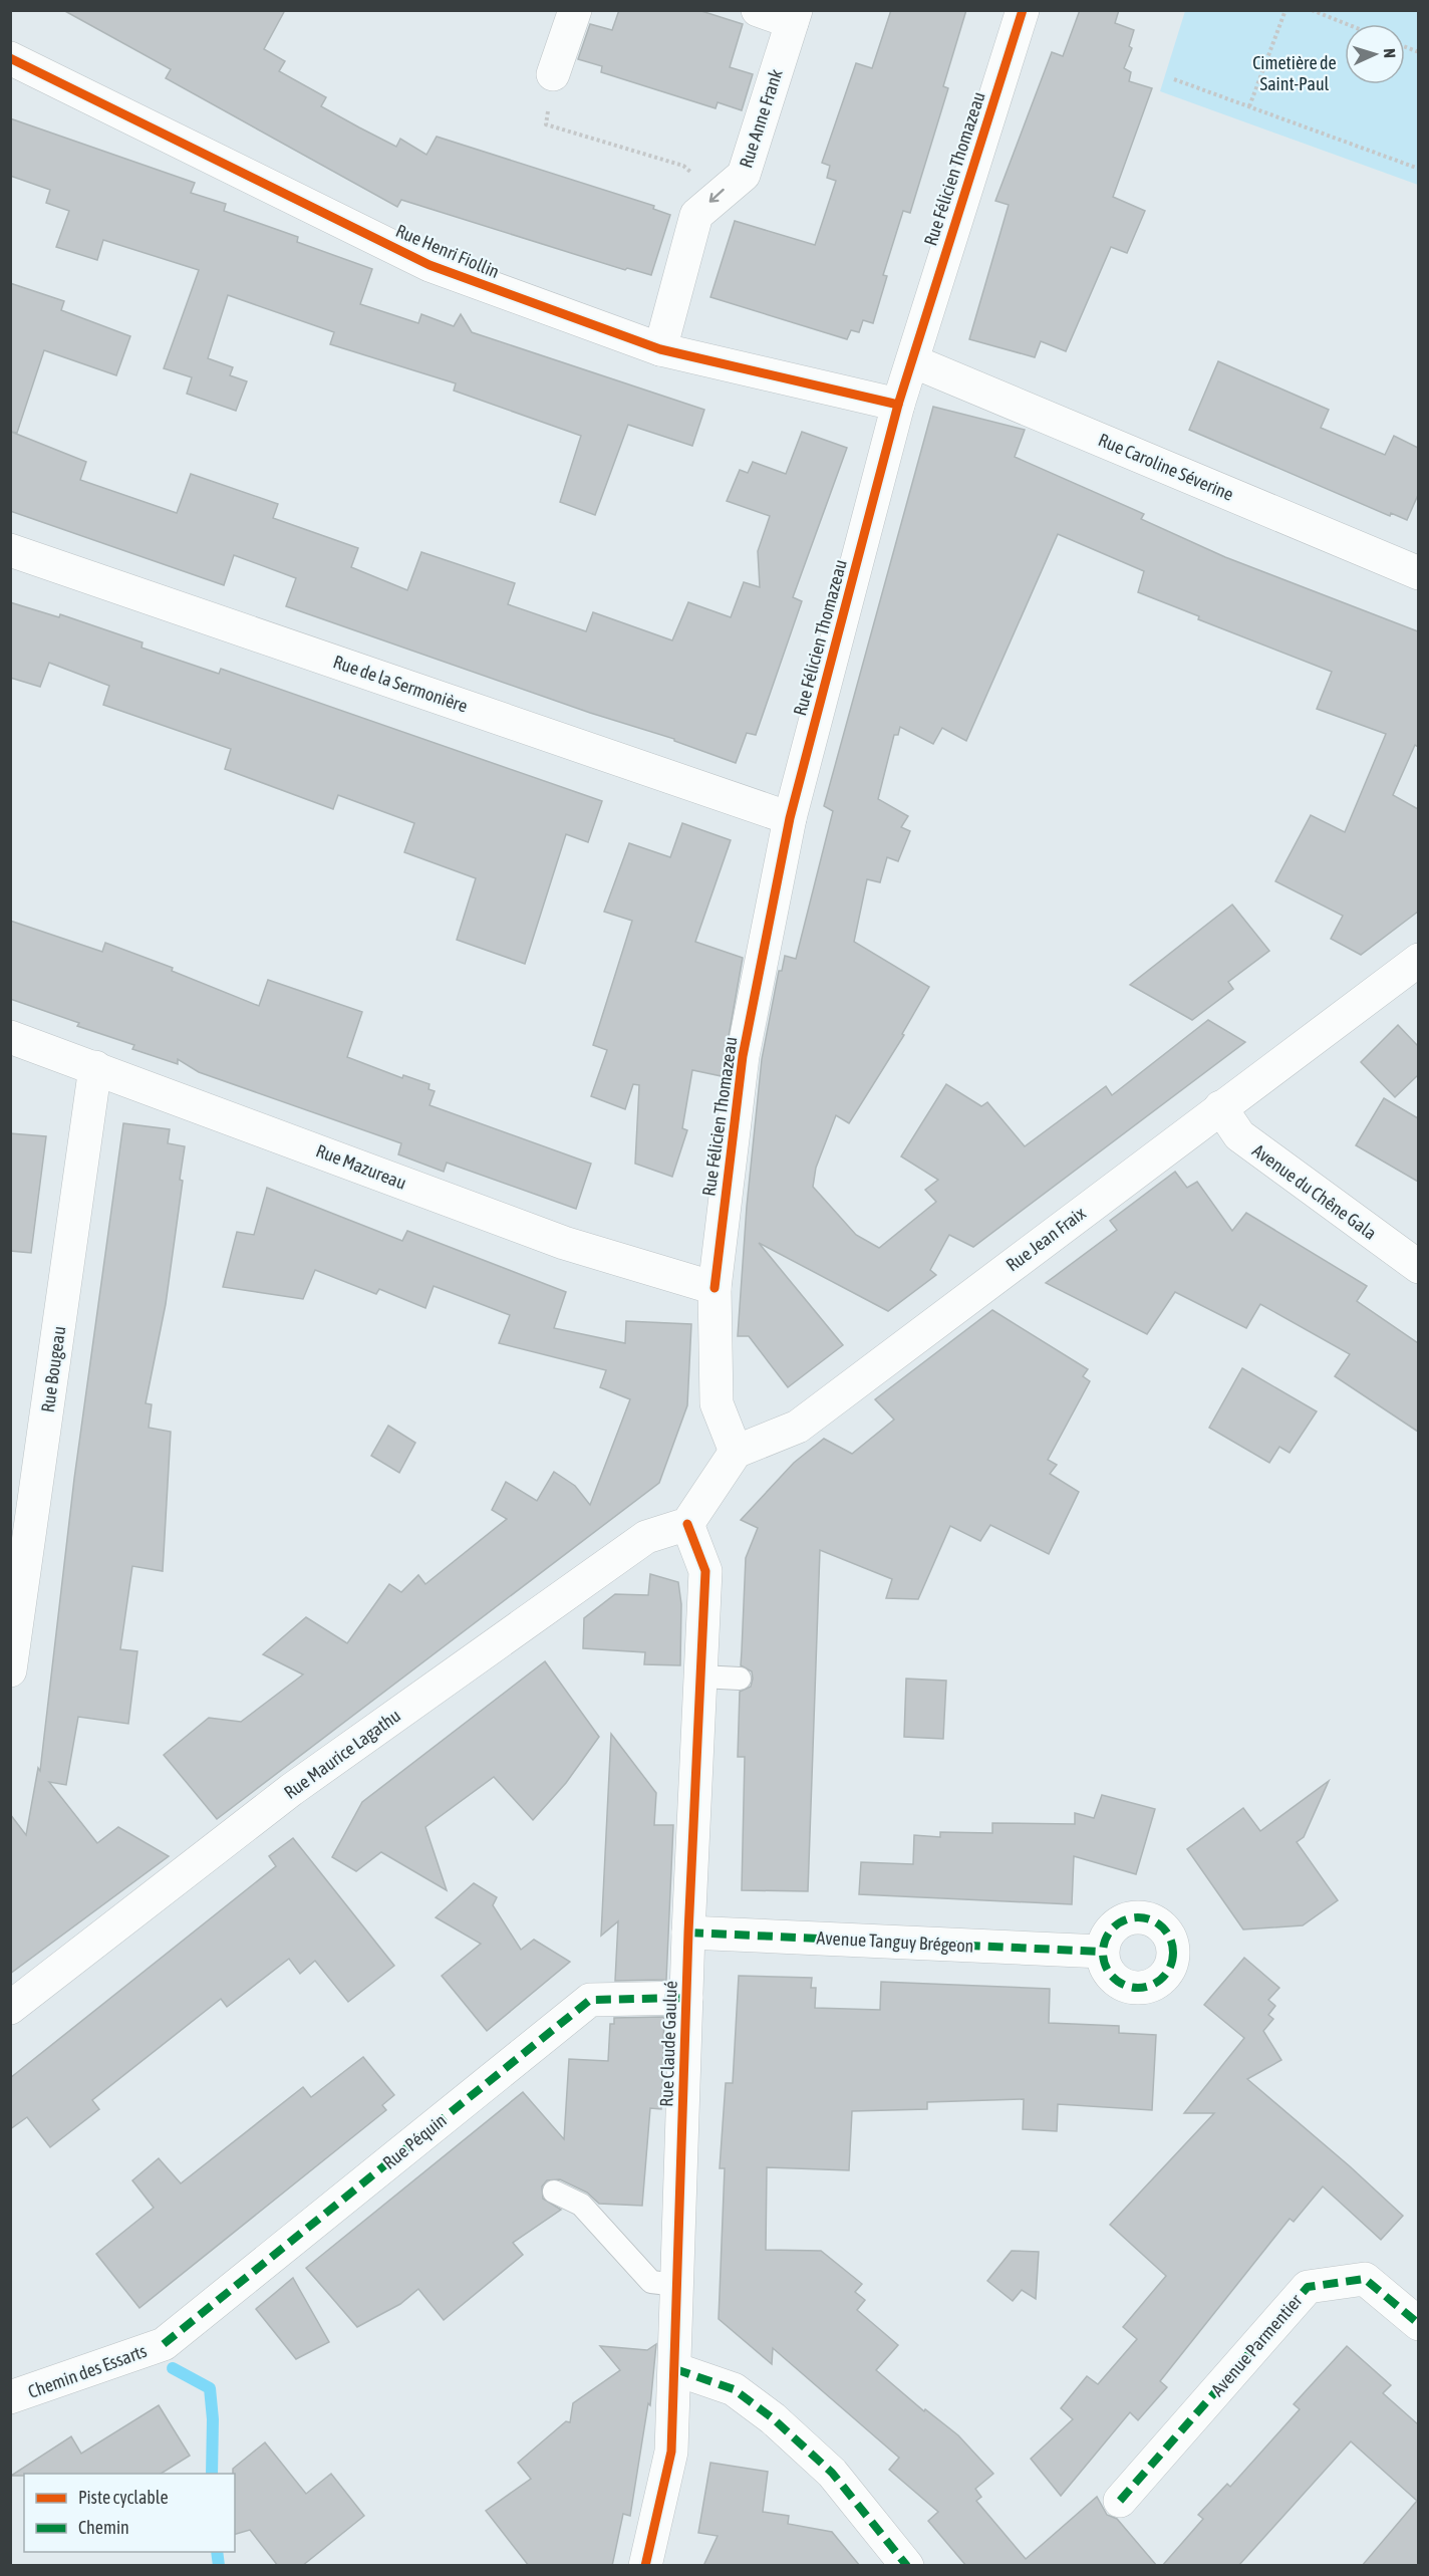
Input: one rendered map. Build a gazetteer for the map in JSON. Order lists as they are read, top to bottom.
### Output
{
  "streets": {
    "street": [
      "Rue Anne Frank",
      "Rue Félicien Thomazeau",
      "Rue Henri Fiollin",
      "Rue Caroline Séverine",
      "Rue de la Sermonière",
      "Rue Mazureau",
      "Avenue du Chêne Gala",
      "Rue Jean Fraix",
      "Rue Bougeau",
      "Rue Maurice Lagathu",
      "Avenue Tanguy Brégeon",
      "Rue Claude Gaulué",
      "Rue Péquin",
      "Avenue Parmentier",
      "Chemin des Essarts"
    ]
  },
  "crossings": [
    ["Rue Anne Frank", "Rue Henri Fiollin"],
    ["Rue Félicien Thomazeau", "Rue Henri Fiollin"],
    ["Rue Félicien Thomazeau", "Rue Caroline Séverine"],
    ["Rue Félicien Thomazeau", "Rue de la Sermonière"],
    ["Rue Félicien Thomazeau", "Rue Mazureau"],
    ["Rue Félicien Thomazeau", "Rue Jean Fraix"],
    ["Rue Mazureau", "Rue Bougeau"],
    ["Avenue du Chêne Gala", "Rue Jean Fraix"],
    ["Rue Maurice Lagathu", "Rue Claude Gaulué"],
    ["Avenue Tanguy Brégeon", "Rue Claude Gaulué"],
    ["Rue Claude Gaulué", "Rue Péquin"],
    ["Rue Péquin", "Chemin des Essarts"]
  ],
  "one_way": ["Rue Anne Frank"],
  "parks": ["Cimetière de Saint-Paul"],
  "legend": ["Piste cyclable", "Chemin"],
  "north": "right"
}
